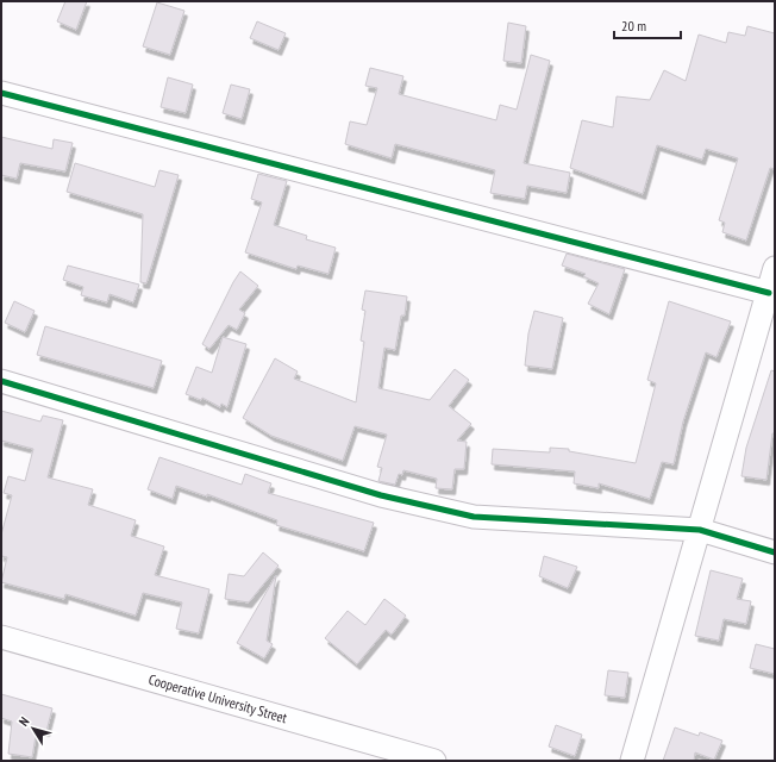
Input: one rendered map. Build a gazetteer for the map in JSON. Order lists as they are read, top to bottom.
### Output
{
  "streets": {
    "street": ["Cooperative University Street"]
  },
  "scale_bar": "20 m",
  "north": "top left"
}
